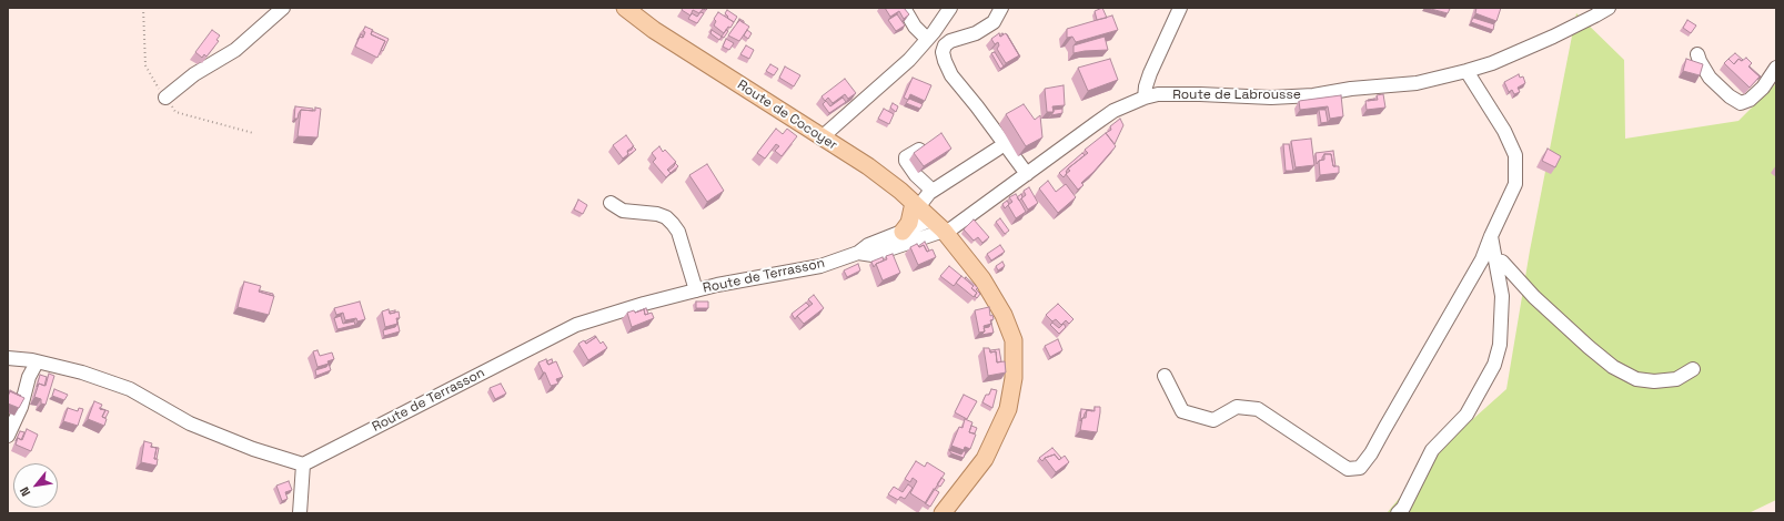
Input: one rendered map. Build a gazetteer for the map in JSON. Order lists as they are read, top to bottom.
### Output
{
  "streets": {
    "main road": ["Route de Cocoyer"],
    "street": ["Route de Labrousse", "Route de Terrasson"]
  },
  "crossings": [
    ["Route de Labrousse", "Route de Cocoyer"],
    ["Route de Labrousse", "Route de Terrasson"],
    ["Route de Cocoyer", "Route de Terrasson"]
  ],
  "north": "bottom left"
}
